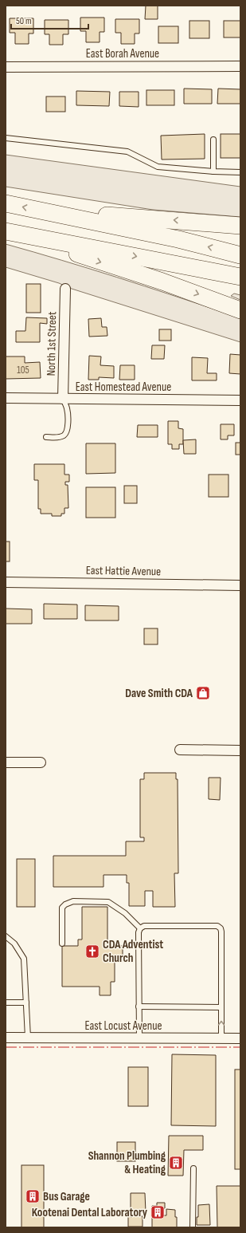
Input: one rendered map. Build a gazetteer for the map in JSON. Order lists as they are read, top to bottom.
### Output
{
  "streets": {
    "street": [
      "East Borah Avenue",
      "North 1st Street",
      "East Homestead Avenue",
      "East Hattie Avenue",
      "East Locust Avenue"
    ]
  },
  "crossings": [
    ["North 1st Street", "East Homestead Avenue"]
  ],
  "places": {
    "shop": ["Dave Smith CDA"],
    "church": ["CDA Adventist Church"],
    "building": ["Shannon Plumbing & Heating", "Bus Garage", "Kootenai Dental Laboratory"]
  },
  "house_numbers": ["105"],
  "scale_bar": "50 m"
}
